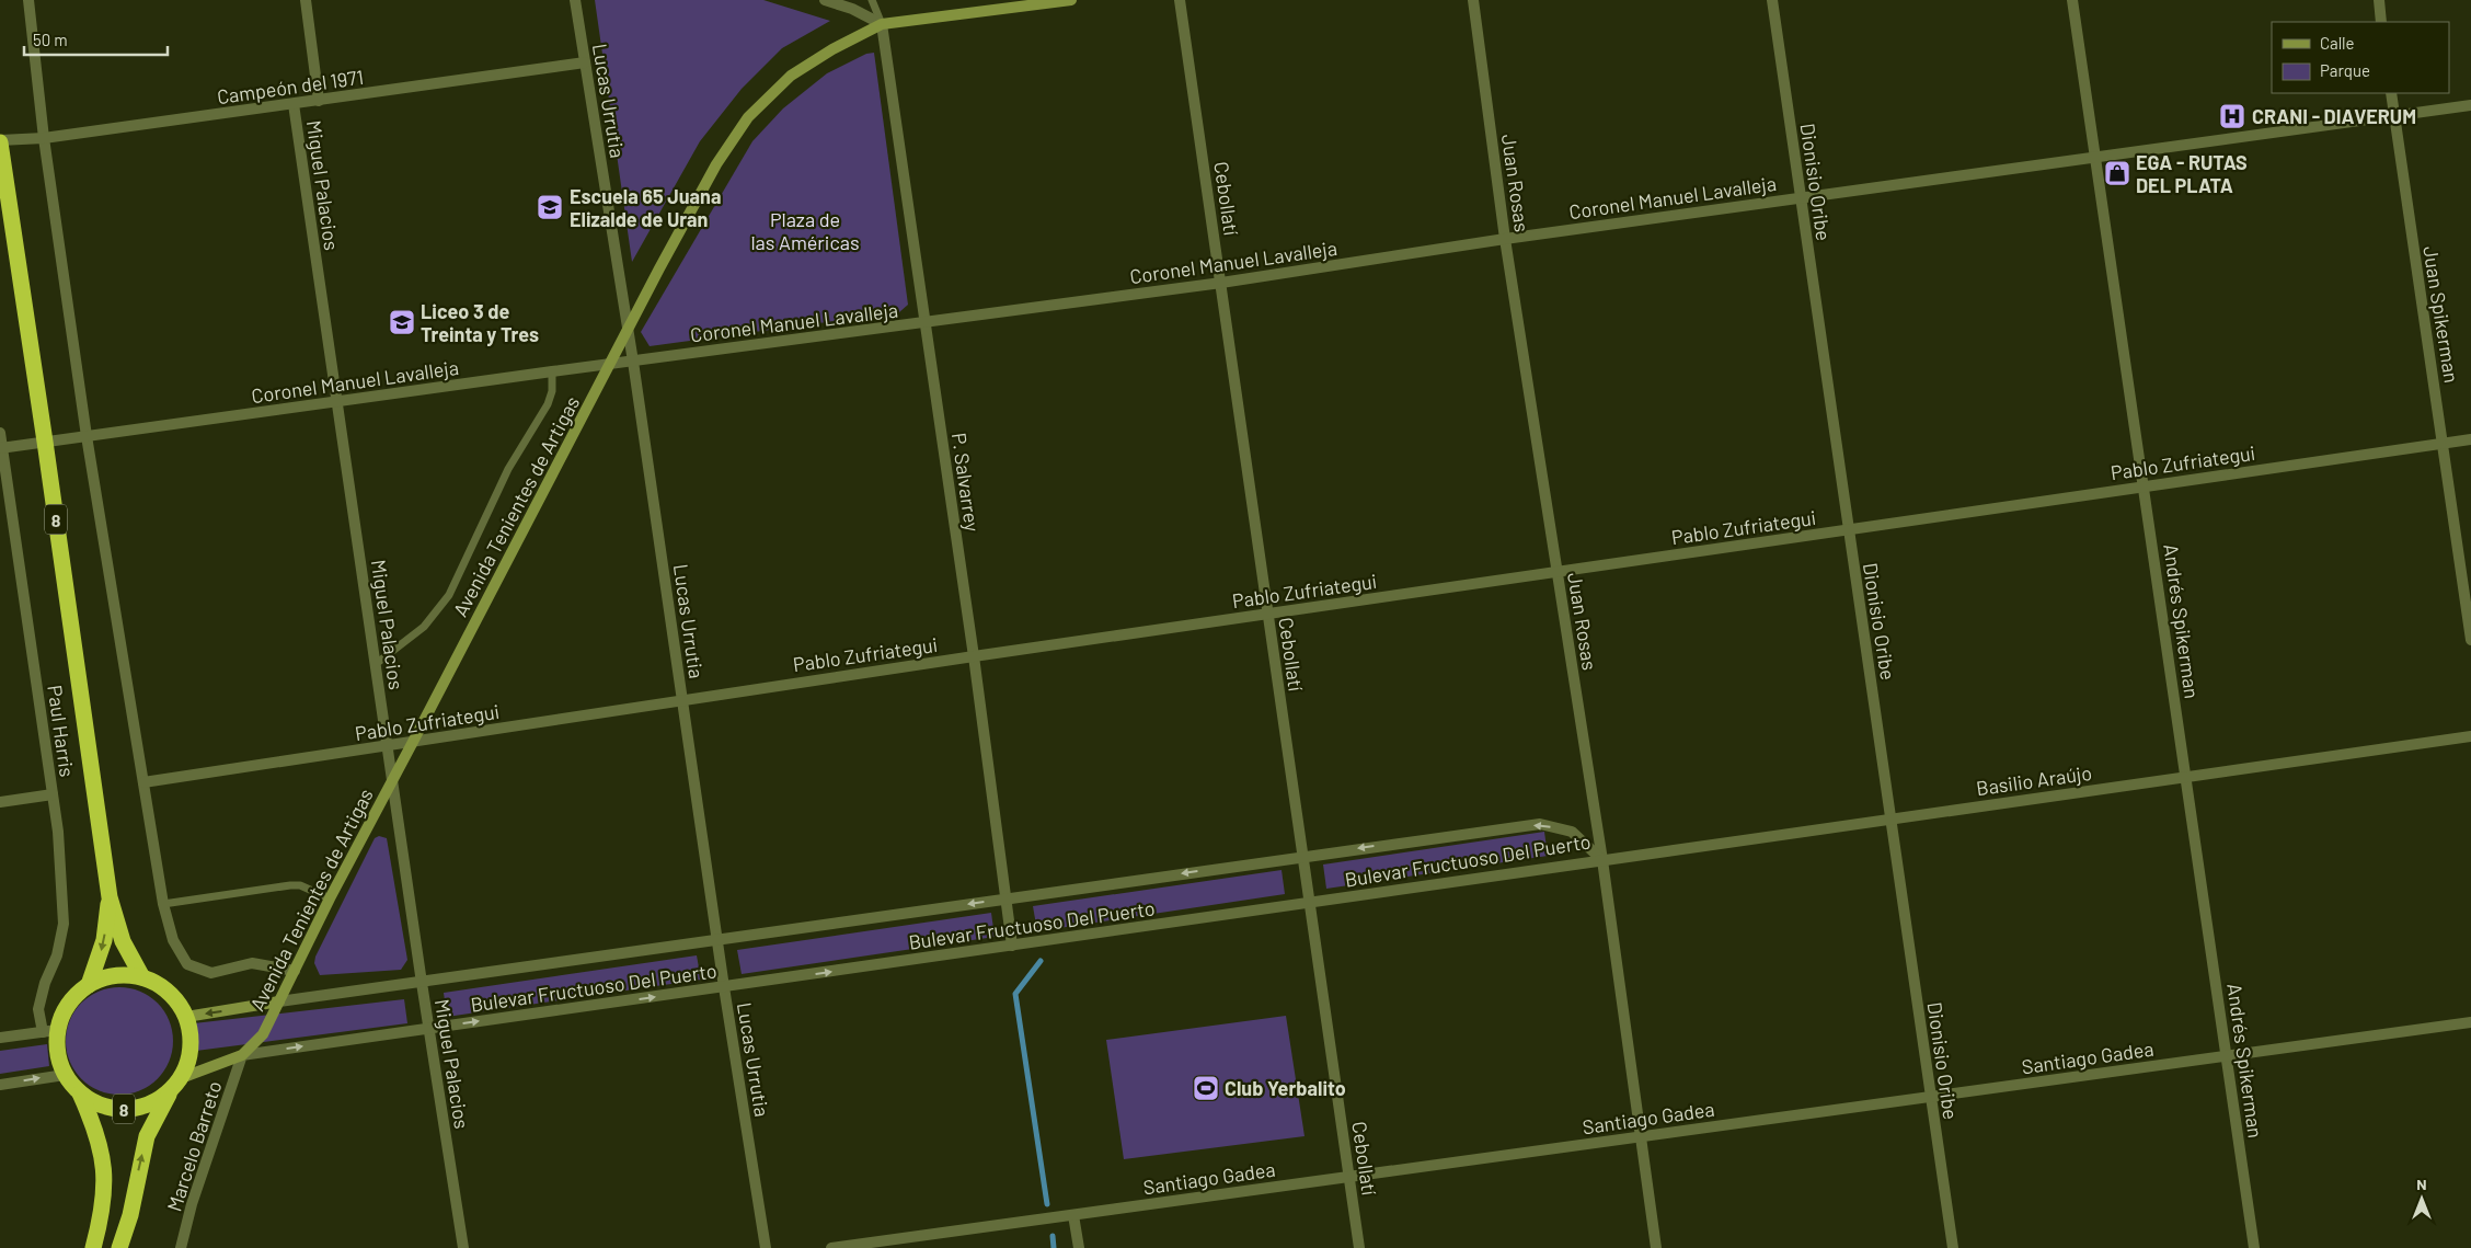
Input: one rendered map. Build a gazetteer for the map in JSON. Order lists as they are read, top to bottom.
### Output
{
  "streets": {
    "highway": ["8"],
    "street": [
      "Campeón del 1971",
      "Lucas Urrutia",
      "Dionisio Oribe",
      "Juan Rosas",
      "Miguel Palacios",
      "Coronel Manuel Lavalleja",
      "Cebollatí",
      "Juan Spikerman",
      "Pablo Zufriategui",
      "P. Salvarrey",
      "Avenida Tenientes de Artigas",
      "Andrés Spikerman",
      "Paul Harris",
      "Basilio Araújo",
      "Bulevar Fructuoso Del Puerto",
      "Santiago Gadea",
      "Marcelo Barreto"
    ]
  },
  "crossings": [
    ["Campeón del 1971", "Lucas Urrutia"],
    ["Campeón del 1971", "Miguel Palacios"],
    ["Campeón del 1971", "8"],
    ["Lucas Urrutia", "Coronel Manuel Lavalleja"],
    ["Lucas Urrutia", "Pablo Zufriategui"],
    ["Lucas Urrutia", "Avenida Tenientes de Artigas"],
    ["Lucas Urrutia", "Bulevar Fructuoso Del Puerto"],
    ["Dionisio Oribe", "Coronel Manuel Lavalleja"],
    ["Dionisio Oribe", "Pablo Zufriategui"],
    ["Dionisio Oribe", "Basilio Araújo"],
    ["Dionisio Oribe", "Santiago Gadea"],
    ["Juan Rosas", "Coronel Manuel Lavalleja"],
    ["Juan Rosas", "Pablo Zufriategui"],
    ["Juan Rosas", "Basilio Araújo"],
    ["Juan Rosas", "Bulevar Fructuoso Del Puerto"],
    ["Juan Rosas", "Santiago Gadea"],
    ["Miguel Palacios", "Coronel Manuel Lavalleja"],
    ["Miguel Palacios", "Pablo Zufriategui"],
    ["Miguel Palacios", "Avenida Tenientes de Artigas"],
    ["Miguel Palacios", "Bulevar Fructuoso Del Puerto"],
    ["Coronel Manuel Lavalleja", "Cebollatí"],
    ["Coronel Manuel Lavalleja", "Juan Spikerman"],
    ["Coronel Manuel Lavalleja", "P. Salvarrey"],
    ["Coronel Manuel Lavalleja", "Avenida Tenientes de Artigas"],
    ["Coronel Manuel Lavalleja", "8"],
    ["Coronel Manuel Lavalleja", "Andrés Spikerman"],
    ["Coronel Manuel Lavalleja", "Paul Harris"],
    ["Cebollatí", "Pablo Zufriategui"],
    ["Cebollatí", "Bulevar Fructuoso Del Puerto"],
    ["Cebollatí", "Santiago Gadea"],
    ["Juan Spikerman", "Pablo Zufriategui"],
    ["Pablo Zufriategui", "P. Salvarrey"],
    ["Pablo Zufriategui", "Avenida Tenientes de Artigas"],
    ["Pablo Zufriategui", "Andrés Spikerman"],
    ["P. Salvarrey", "Avenida Tenientes de Artigas"],
    ["P. Salvarrey", "Bulevar Fructuoso Del Puerto"],
    ["Avenida Tenientes de Artigas", "Bulevar Fructuoso Del Puerto"],
    ["Avenida Tenientes de Artigas", "Marcelo Barreto"],
    ["8", "Paul Harris"],
    ["8", "Bulevar Fructuoso Del Puerto"],
    ["Andrés Spikerman", "Basilio Araújo"],
    ["Andrés Spikerman", "Santiago Gadea"],
    ["Paul Harris", "Bulevar Fructuoso Del Puerto"],
    ["Basilio Araújo", "Bulevar Fructuoso Del Puerto"],
    ["Bulevar Fructuoso Del Puerto", "Marcelo Barreto"]
  ],
  "parks": ["Plaza de las Américas"],
  "places": {
    "hospital": ["CRANI - DIAVERUM"],
    "shop": ["EGA - RUTAS DEL PLATA"],
    "school or university": ["Escuela 65 Juana Elizalde de Uran", "Liceo 3 de Treinta y Tres"],
    "sports": ["Club Yerbalito"]
  },
  "legend": ["Calle", "Parque"],
  "scale_bar": "50 m",
  "north": "top"
}
